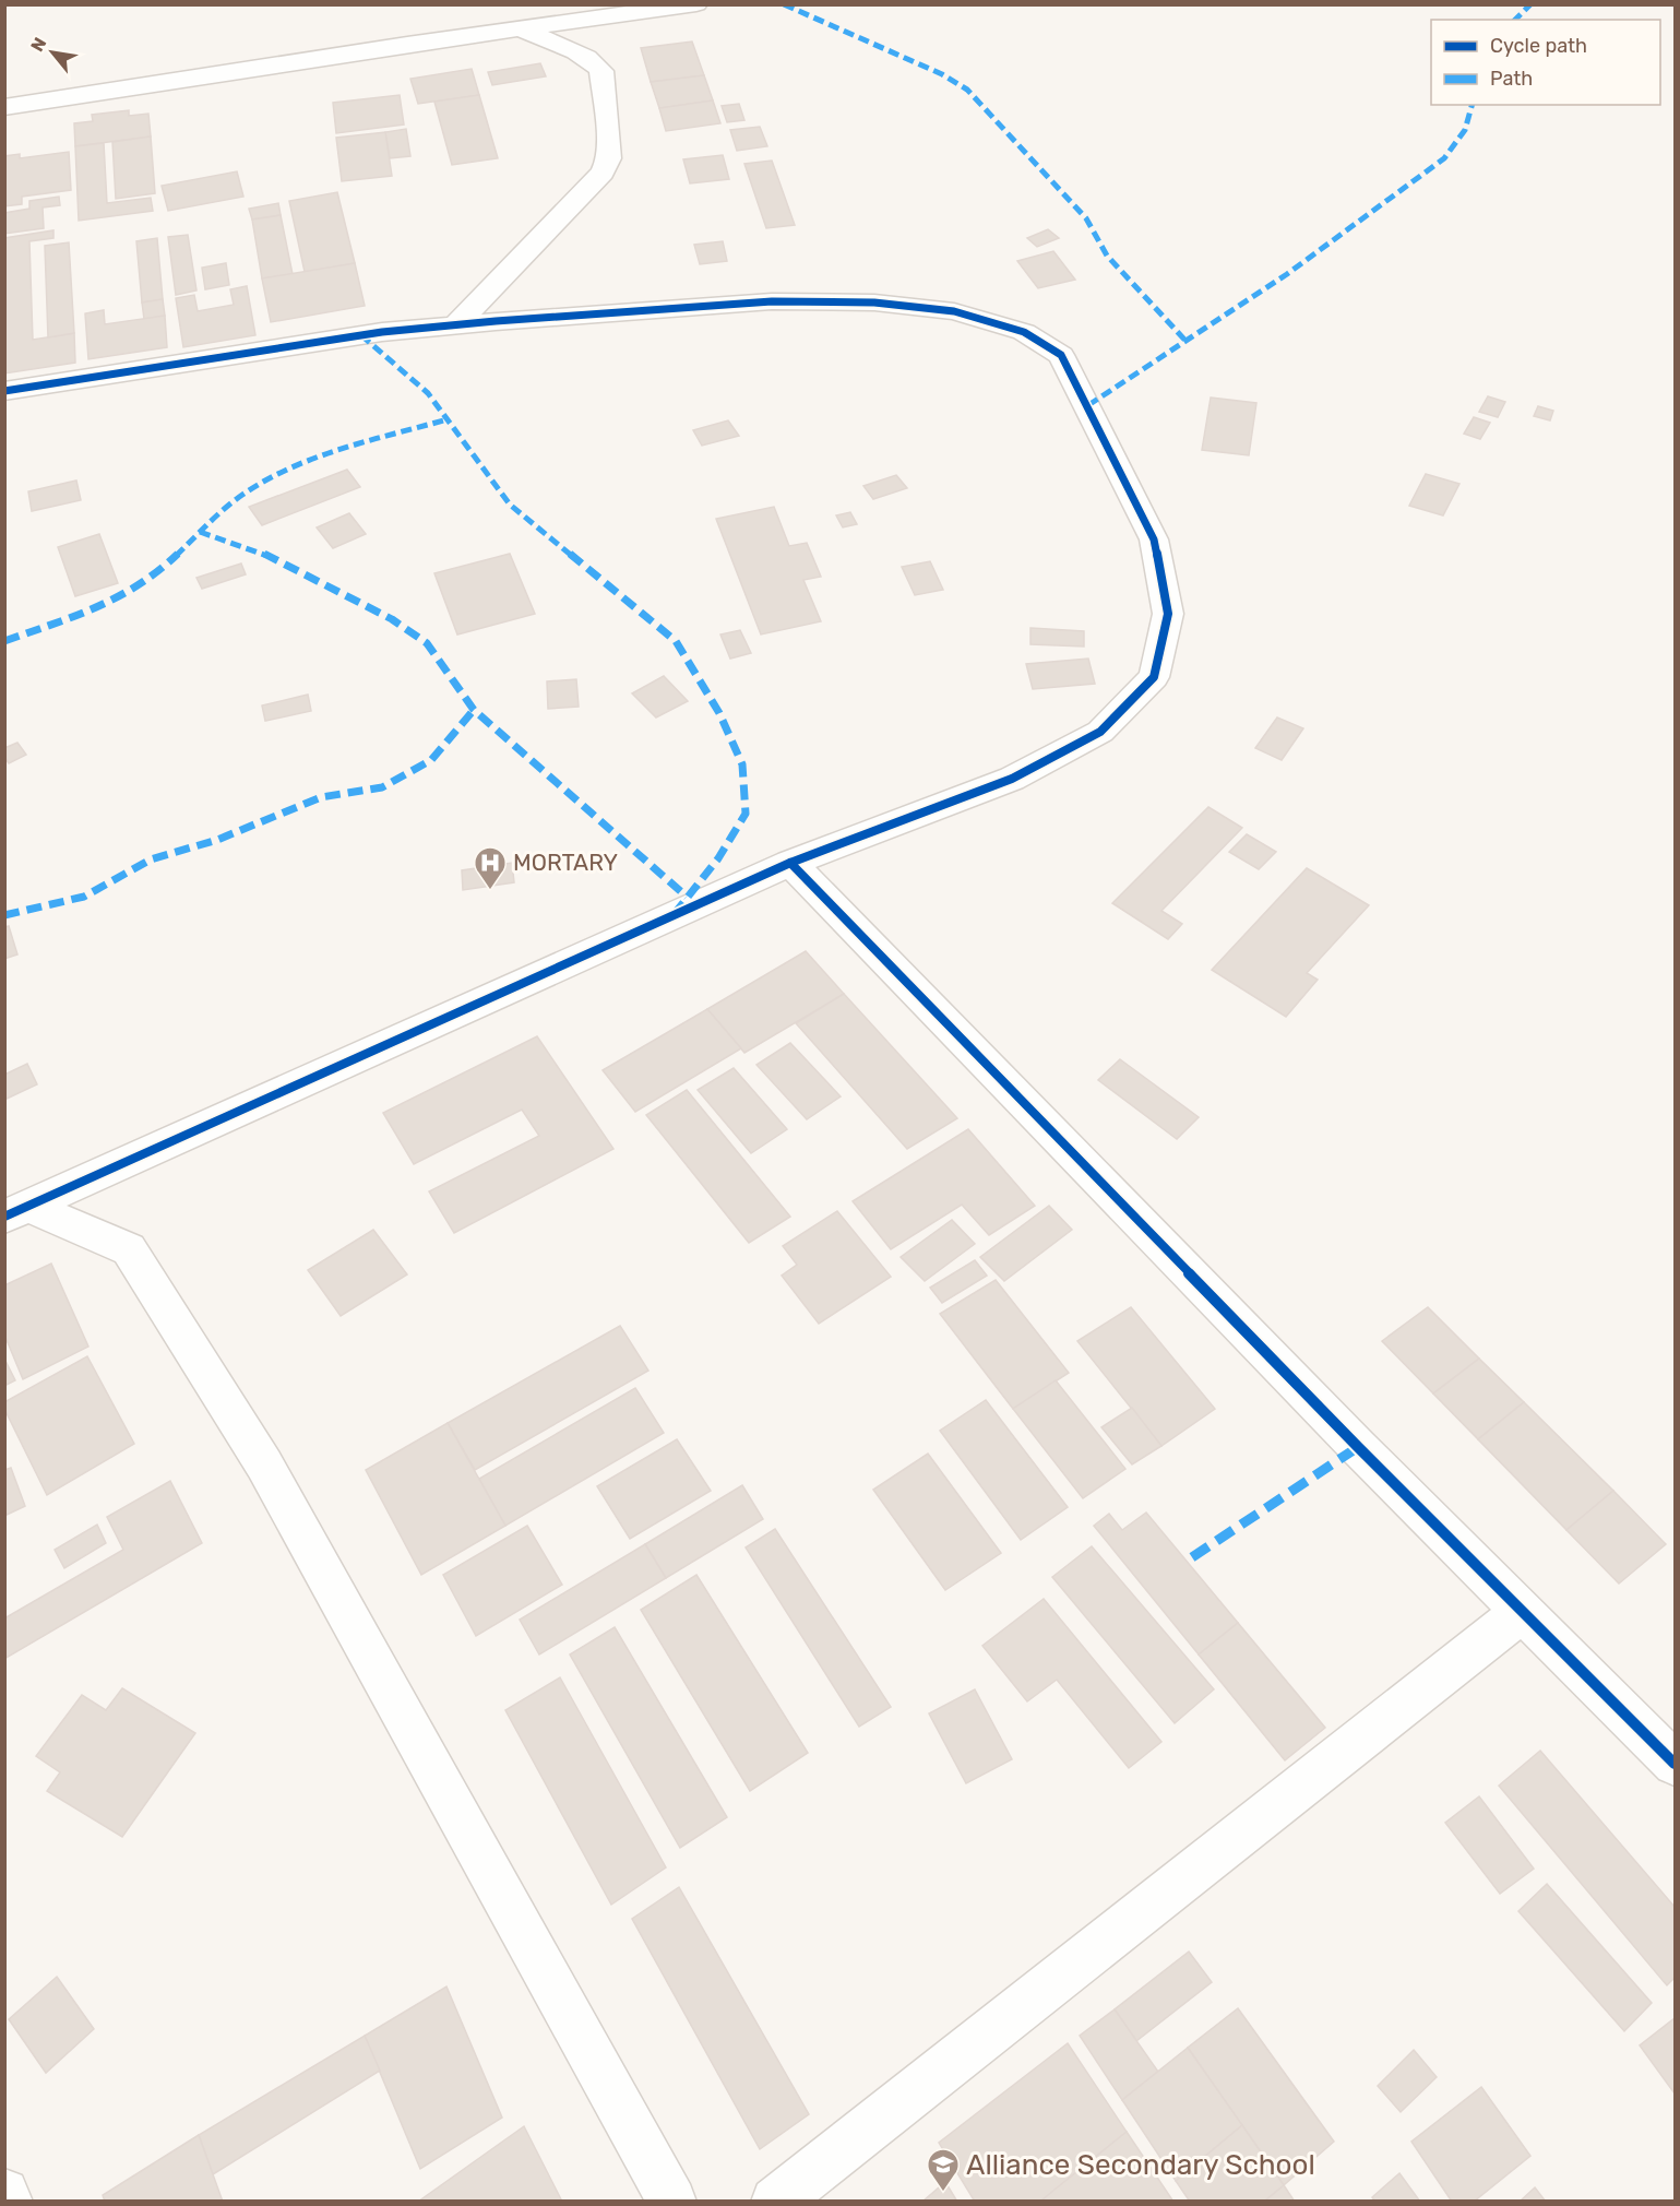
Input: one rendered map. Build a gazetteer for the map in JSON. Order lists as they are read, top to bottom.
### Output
{
  "places": {
    "hospital": ["MORTARY"],
    "school or university": ["Alliance Secondary School"]
  },
  "legend": ["Cycle path", "Path"],
  "north": "top left"
}
